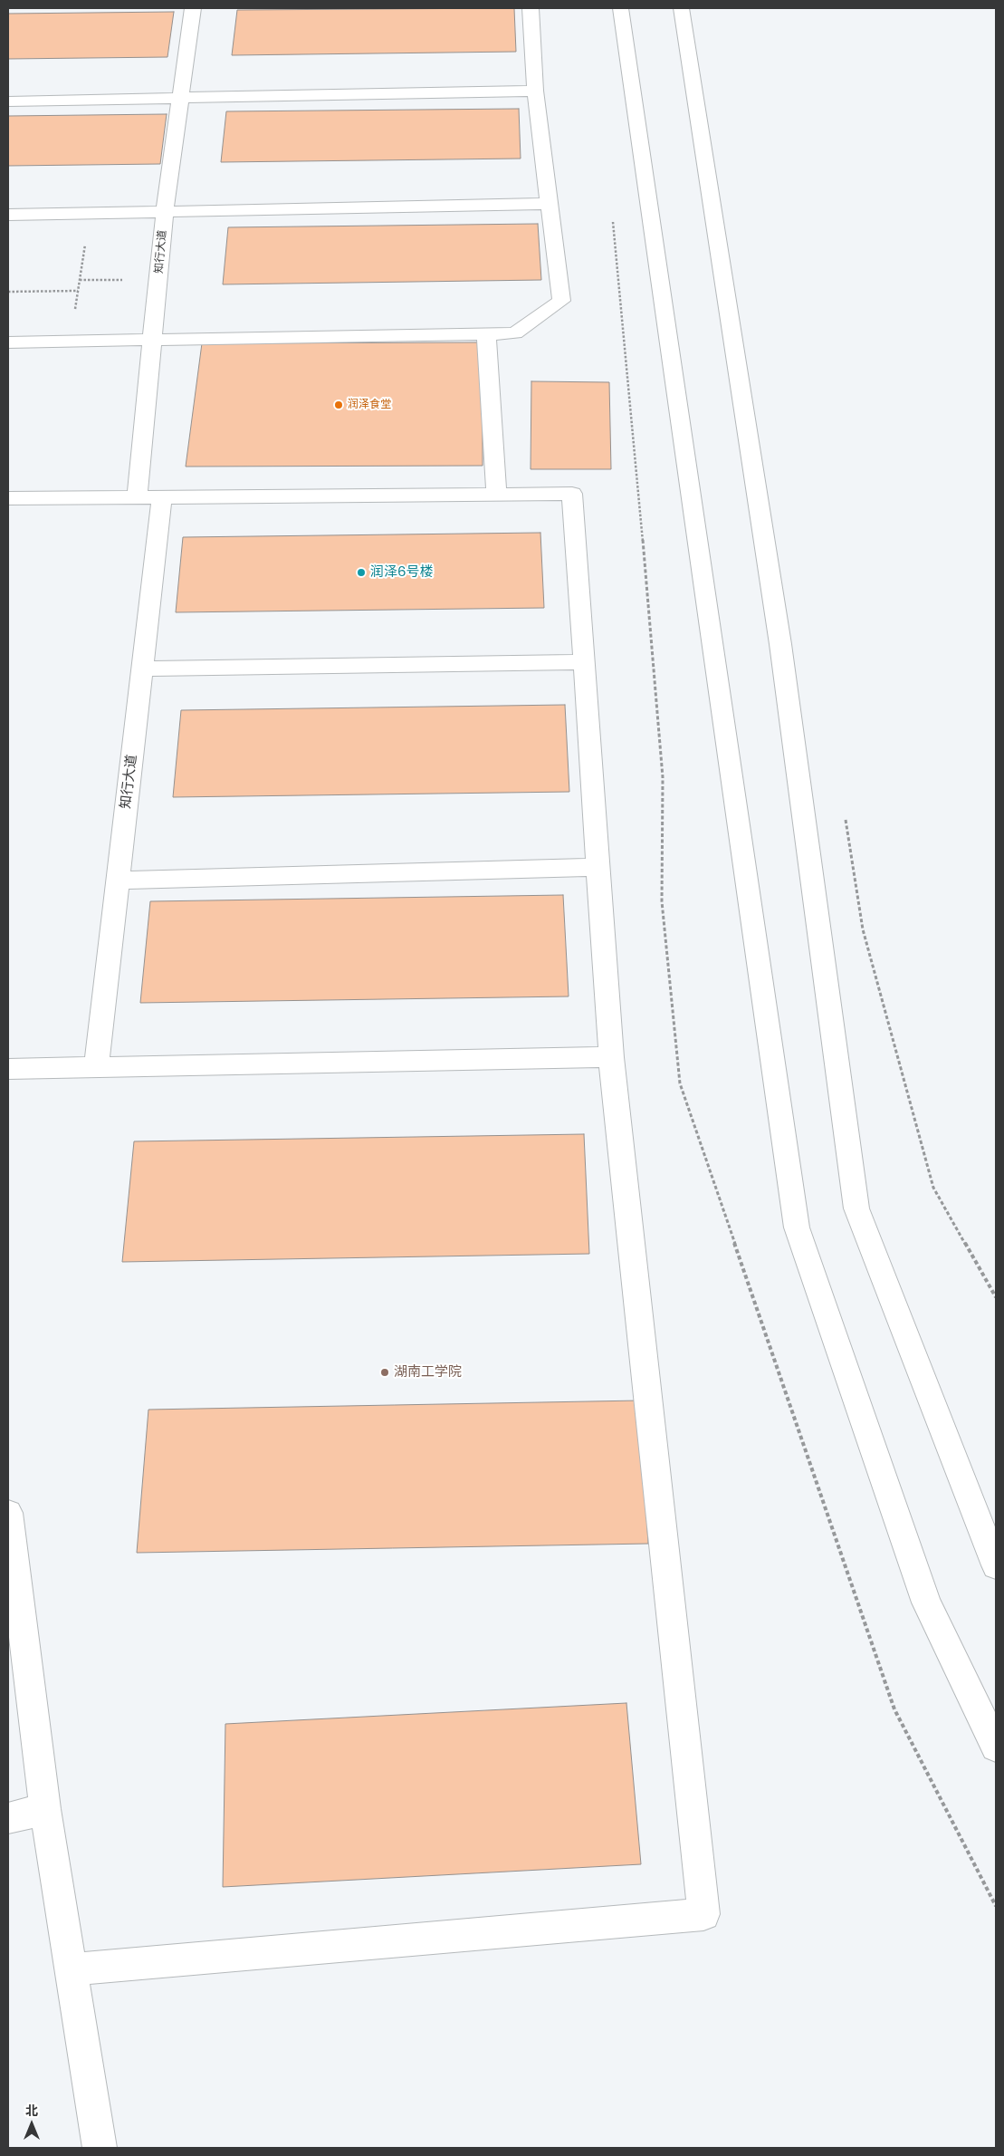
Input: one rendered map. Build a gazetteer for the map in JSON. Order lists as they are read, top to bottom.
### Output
{
  "streets": {
    "street": ["知行大道"]
  },
  "places": ["润泽食堂", "润泽6号楼", "湖南工学院"],
  "north": "top"
}
